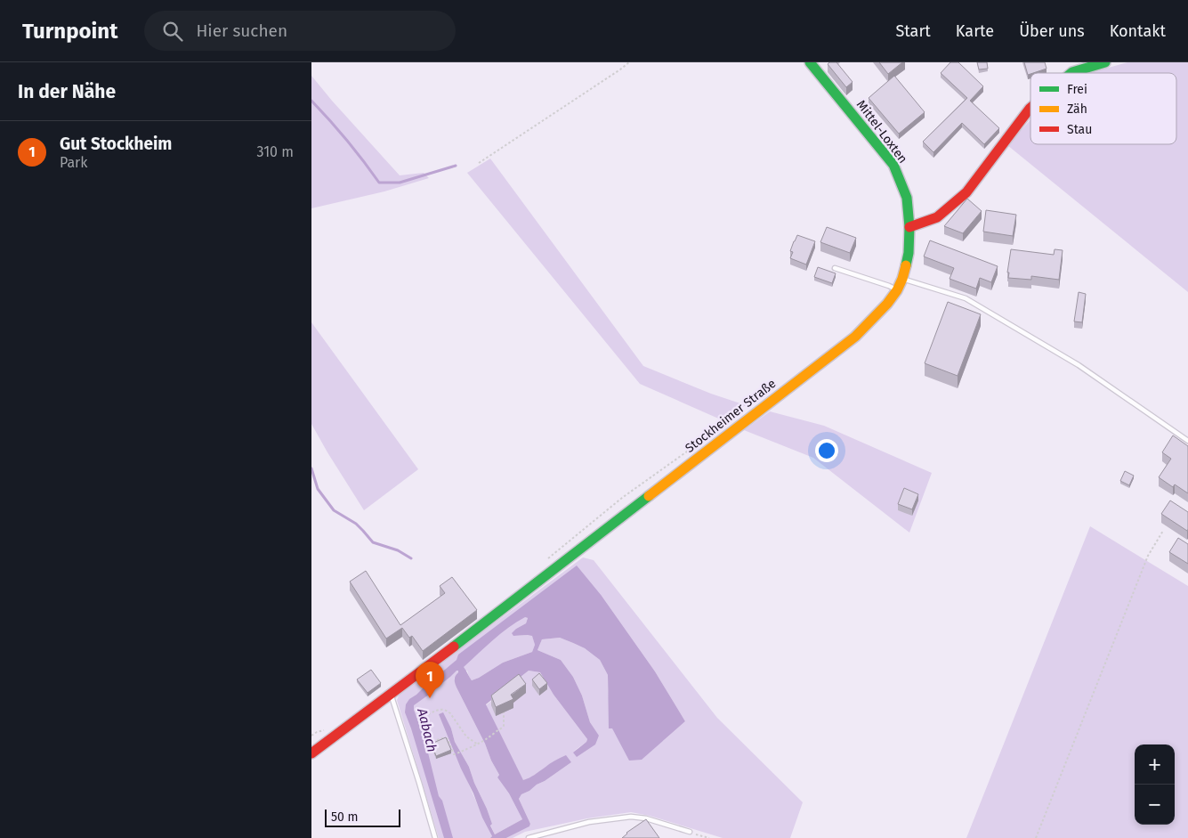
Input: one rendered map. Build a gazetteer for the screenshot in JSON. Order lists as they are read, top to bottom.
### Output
{
  "streets": {
    "street": ["Mittel-Loxten", "Stockheimer Straße"]
  },
  "crossings": [
    ["Mittel-Loxten", "Stockheimer Straße"]
  ],
  "water": ["Aabach"],
  "legend": ["Frei", "Zäh", "Stau"],
  "scale_bar": "50 m",
  "page": {
    "header": "Turnpoint",
    "search": "Hier suchen",
    "nav": [
      "Start",
      "Karte",
      "Über uns",
      "Kontakt"
    ],
    "heading": "In der Nähe",
    "list": [
      {
        "mark": "1",
        "name": "Gut Stockheim",
        "note": "Park",
        "value": "310 m"
      }
    ],
    "pins": "1",
    "map_buttons": ["+", "−"],
    "scale": "50 m"
  }
}
